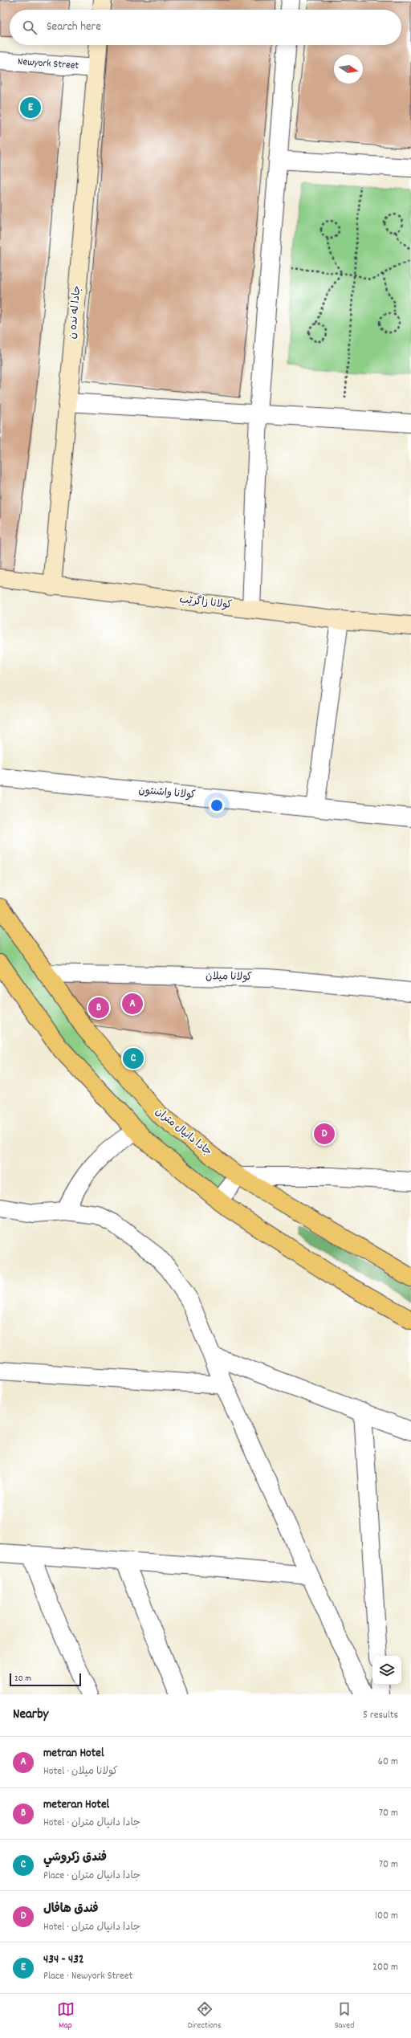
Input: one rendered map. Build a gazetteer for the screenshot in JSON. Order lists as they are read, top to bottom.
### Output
{
  "streets": {
    "main road": ["جادا دانيال متران"],
    "street": [
      "Newyork Street",
      "جادا له نده ن",
      "كولانا زاگرێب",
      "كولانا واشنتون",
      "كولانا ميلان"
    ]
  },
  "crossings": [
    ["Newyork Street", "جادا له نده ن"],
    ["جادا له نده ن", "كولانا زاگرێب"],
    ["كولانا ميلان", "جادا دانيال متران"]
  ],
  "scale_bar": "20 m",
  "north": "right",
  "page": {
    "search": "Search here",
    "pins": [
      "E",
      "A",
      "B",
      "C",
      "D"
    ],
    "scale": "20 m",
    "heading": ["Nearby", "5 results"],
    "list": [
      {
        "mark": "A",
        "name": "metran Hotel",
        "note": "Hotel · كولانا ميلان",
        "value": "60 m"
      },
      {
        "mark": "B",
        "name": "meteran Hotel",
        "note": "Hotel · جادا دانيال متران",
        "value": "70 m"
      },
      {
        "mark": "C",
        "name": "فندق زكروشي",
        "note": "Place · جادا دانيال متران",
        "value": "70 m"
      },
      {
        "mark": "D",
        "name": "فندق هافال",
        "note": "Hotel · جادا دانيال متران",
        "value": "100 m"
      },
      {
        "mark": "E",
        "name": "434 - 432",
        "note": "Place · Newyork Street",
        "value": "200 m"
      }
    ],
    "nav": ["Map", "Directions", "Saved"]
  }
}
